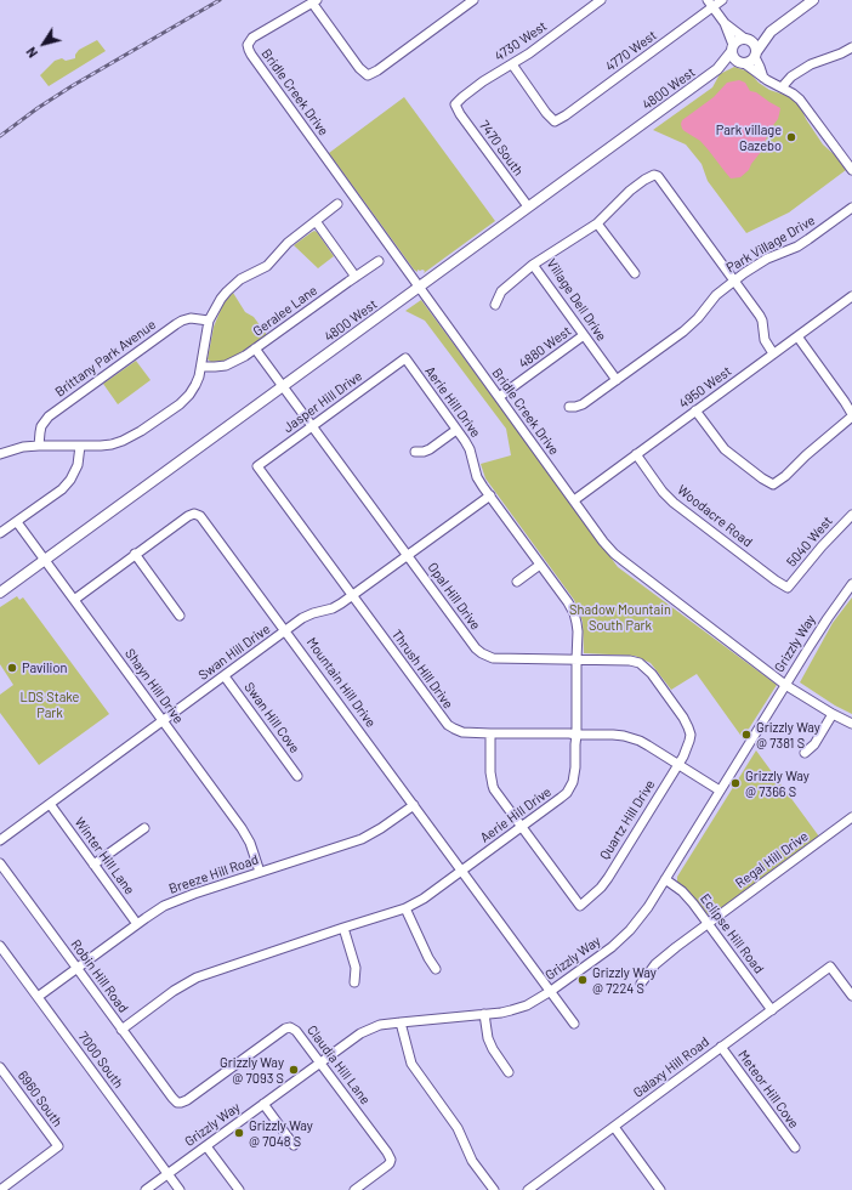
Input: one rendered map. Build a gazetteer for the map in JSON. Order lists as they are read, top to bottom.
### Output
{
  "streets": {
    "main road": ["4800 West"],
    "street": [
      "4730 West",
      "4770 West",
      "Bridle Creek Drive",
      "7470 South",
      "Park Village Drive",
      "Village Dell Drive",
      "Geralee Lane",
      "4880 West",
      "Brittany Park Avenue",
      "4950 West",
      "Jasper Hill Drive",
      "Aerie Hill Drive",
      "Woodacre Road",
      "5040 West",
      "Opal Hill Drive",
      "Grizzly Way",
      "Swan Hill Drive",
      "Thrush Hill Drive",
      "Mountain Hill Drive",
      "Shayn Hill Drive",
      "Swan Hill Cove",
      "Quartz Hill Drive",
      "Winter Hill Lane",
      "Regal Hill Drive",
      "Breeze Hill Road",
      "Eclipse Hill Road",
      "Robin Hill Road",
      "7000 South",
      "Claudia Hill Lane",
      "Galaxy Hill Road",
      "Meteor Hill Cove",
      "6960 South"
    ]
  },
  "crossings": [
    ["4730 West", "4770 West"],
    ["4730 West", "7470 South"],
    ["4800 West", "Bridle Creek Drive"],
    ["4800 West", "7470 South"],
    ["4800 West", "Opal Hill Drive"],
    ["4800 West", "Shayn Hill Drive"],
    ["Bridle Creek Drive", "4880 West"],
    ["Bridle Creek Drive", "4950 West"],
    ["Bridle Creek Drive", "Grizzly Way"],
    ["Park Village Drive", "Village Dell Drive"],
    ["Village Dell Drive", "4880 West"],
    ["Geralee Lane", "Opal Hill Drive"],
    ["4950 West", "Woodacre Road"],
    ["Jasper Hill Drive", "Aerie Hill Drive"],
    ["Jasper Hill Drive", "Opal Hill Drive"],
    ["Jasper Hill Drive", "Thrush Hill Drive"],
    ["Aerie Hill Drive", "Opal Hill Drive"],
    ["Aerie Hill Drive", "Swan Hill Drive"],
    ["Aerie Hill Drive", "Thrush Hill Drive"],
    ["Aerie Hill Drive", "Mountain Hill Drive"],
    ["Aerie Hill Drive", "Quartz Hill Drive"],
    ["Aerie Hill Drive", "Robin Hill Road"],
    ["Woodacre Road", "5040 West"],
    ["Opal Hill Drive", "Swan Hill Drive"],
    ["Opal Hill Drive", "Quartz Hill Drive"],
    ["Grizzly Way", "Thrush Hill Drive"],
    ["Grizzly Way", "Mountain Hill Drive"],
    ["Grizzly Way", "Eclipse Hill Road"],
    ["Grizzly Way", "7000 South"],
    ["Grizzly Way", "Claudia Hill Lane"],
    ["Swan Hill Drive", "Thrush Hill Drive"],
    ["Swan Hill Drive", "Mountain Hill Drive"],
    ["Swan Hill Drive", "Shayn Hill Drive"],
    ["Swan Hill Drive", "Swan Hill Cove"],
    ["Swan Hill Drive", "Winter Hill Lane"],
    ["Thrush Hill Drive", "Quartz Hill Drive"],
    ["Mountain Hill Drive", "Shayn Hill Drive"],
    ["Mountain Hill Drive", "Breeze Hill Road"],
    ["Shayn Hill Drive", "Breeze Hill Road"],
    ["Winter Hill Lane", "Breeze Hill Road"],
    ["Regal Hill Drive", "Eclipse Hill Road"],
    ["Breeze Hill Road", "Robin Hill Road"],
    ["Breeze Hill Road", "7000 South"],
    ["Eclipse Hill Road", "Galaxy Hill Road"],
    ["Robin Hill Road", "Claudia Hill Lane"],
    ["Galaxy Hill Road", "Meteor Hill Cove"]
  ],
  "parks": ["Shadow Mountain South Park", "LDS Stake Park"],
  "places": [
    "Park village Gazebo",
    "Pavilion",
    "Grizzly Way @ 7381 S",
    "Grizzly Way @ 7366 S",
    "Grizzly Way @ 7224 S",
    "Grizzly Way @ 7093 S",
    "Grizzly Way @ 7048 S"
  ],
  "north": "bottom left"
}
